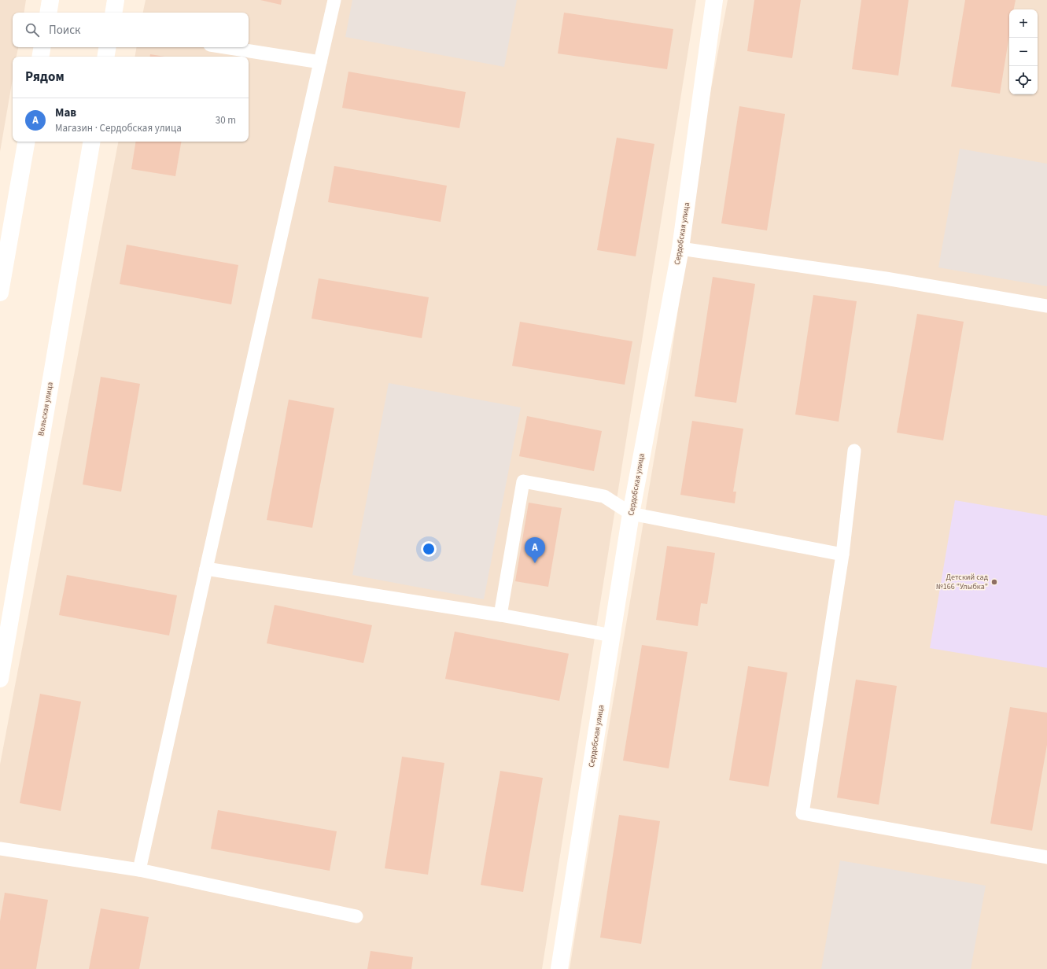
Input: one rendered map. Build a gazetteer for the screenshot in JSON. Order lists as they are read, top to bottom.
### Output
{
  "streets": {
    "street": ["Сердобская улица", "Вольская улица"]
  },
  "places": ["Детский сад №166 \"Улыбка\""],
  "page": {
    "map_buttons": ["+", "−"],
    "search": "Поиск",
    "heading": "Рядом",
    "list": [
      {
        "mark": "A",
        "name": "Мав",
        "note": "Магазин · Сердобская улица",
        "value": "30 m"
      }
    ],
    "pins": "A"
  }
}
